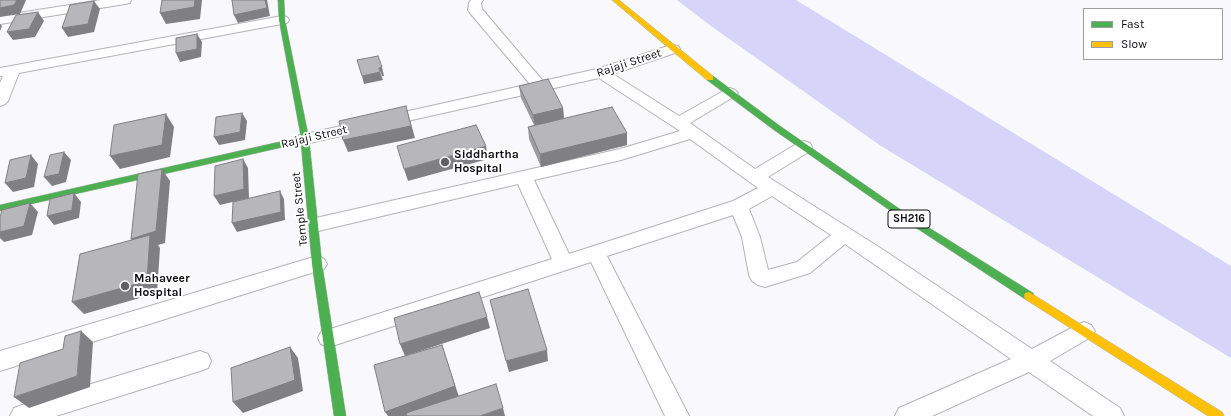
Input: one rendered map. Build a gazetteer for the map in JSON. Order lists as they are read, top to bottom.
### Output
{
  "streets": {
    "street": ["Rajaji Street", "Temple Street", "SH216"]
  },
  "crossings": [
    ["Rajaji Street", "Temple Street"],
    ["Rajaji Street", "SH216"]
  ],
  "places": ["Siddhartha Hospital", "Mahaveer Hospital"],
  "legend": ["Fast", "Slow"]
}
